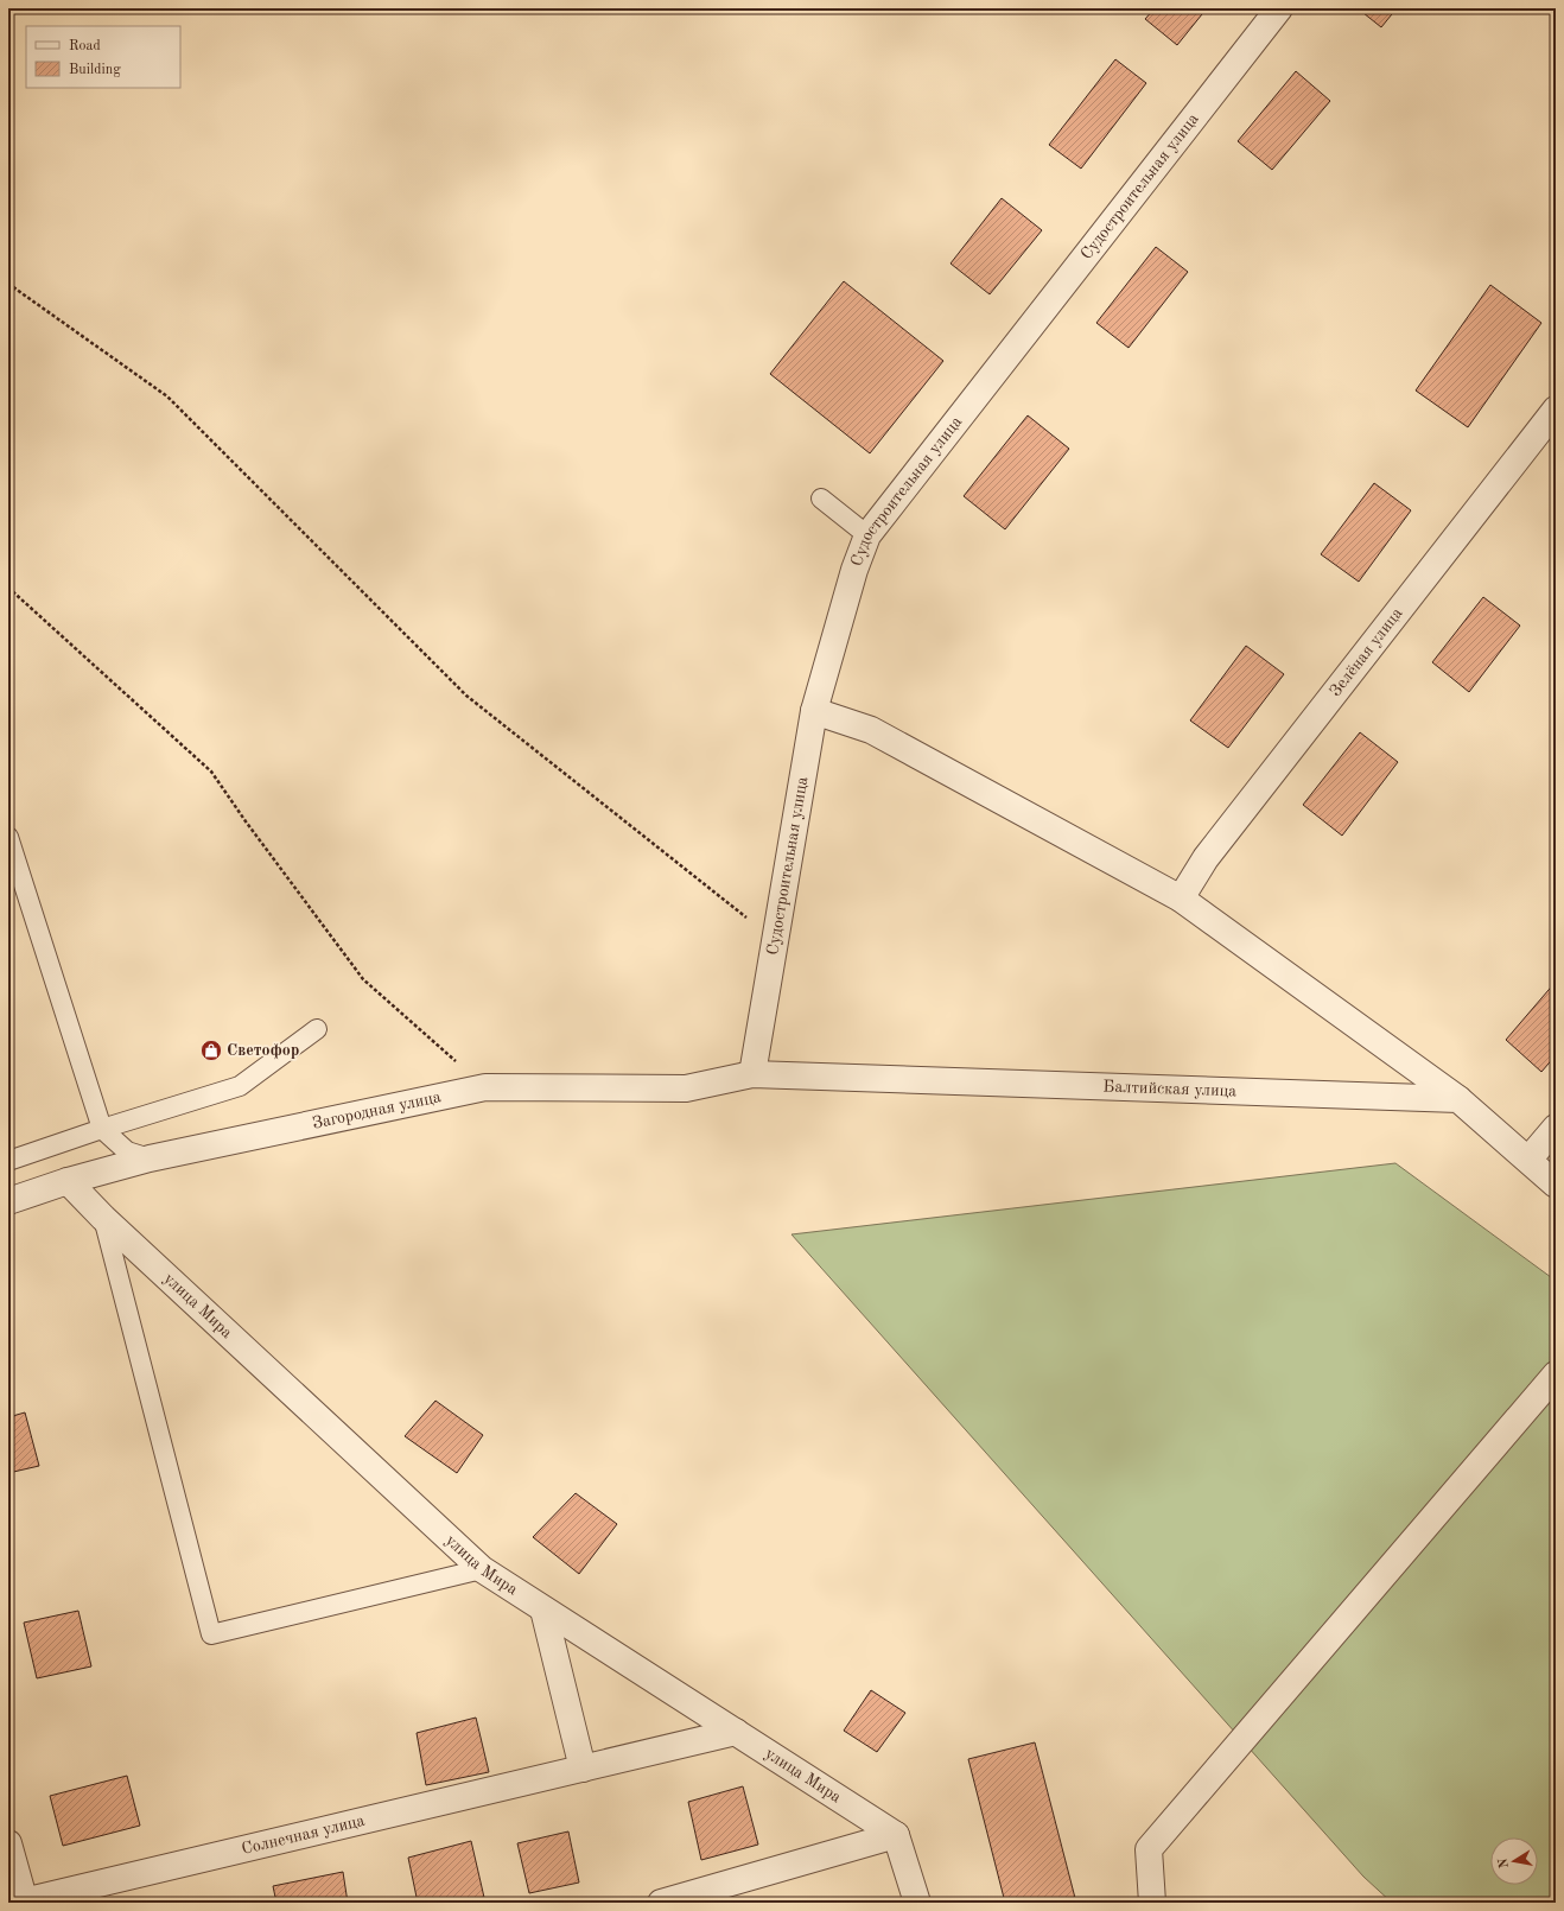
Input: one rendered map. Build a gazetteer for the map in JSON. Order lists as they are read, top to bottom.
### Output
{
  "streets": {
    "street": [
      "Судостроительная улица",
      "Зелёная улица",
      "Балтийская улица",
      "Загородная улица",
      "улица Мира",
      "Солнечная улица"
    ]
  },
  "crossings": [
    ["Судостроительная улица", "Балтийская улица"],
    ["Судостроительная улица", "Загородная улица"],
    ["Балтийская улица", "Загородная улица"],
    ["Загородная улица", "улица Мира"],
    ["улица Мира", "Солнечная улица"]
  ],
  "places": {
    "shop": ["Светофор"]
  },
  "legend": ["Road", "Building"],
  "north": "left"
}
